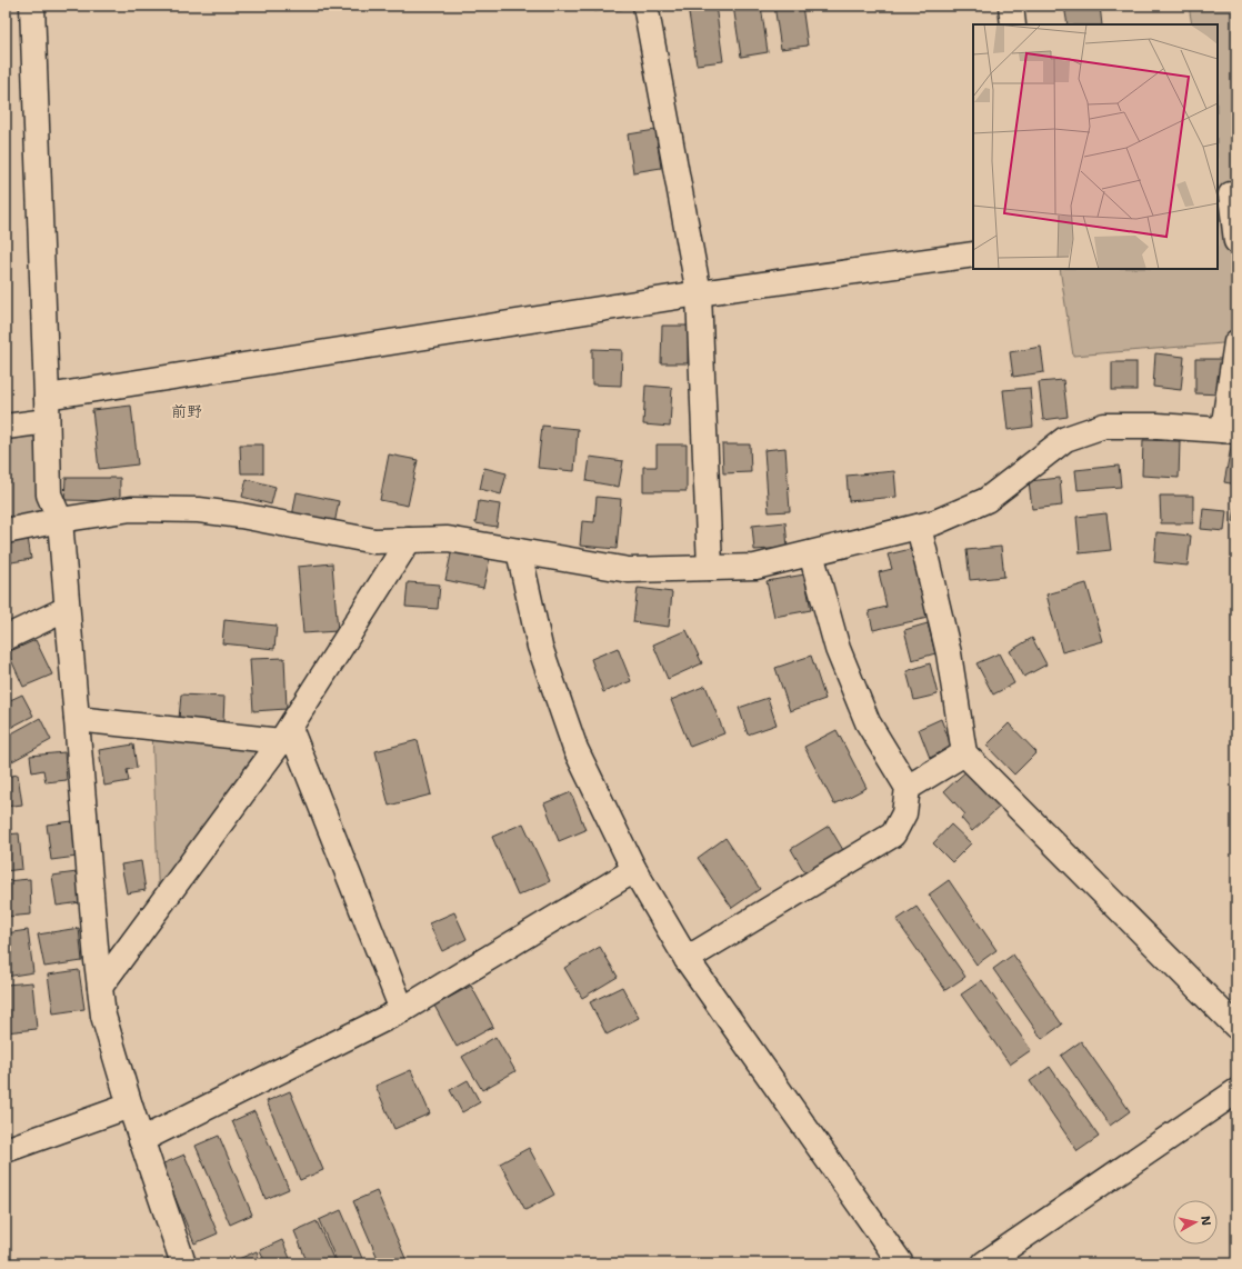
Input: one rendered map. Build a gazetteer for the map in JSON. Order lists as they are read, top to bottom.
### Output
{
  "districts": ["前野"],
  "north": "right"
}
